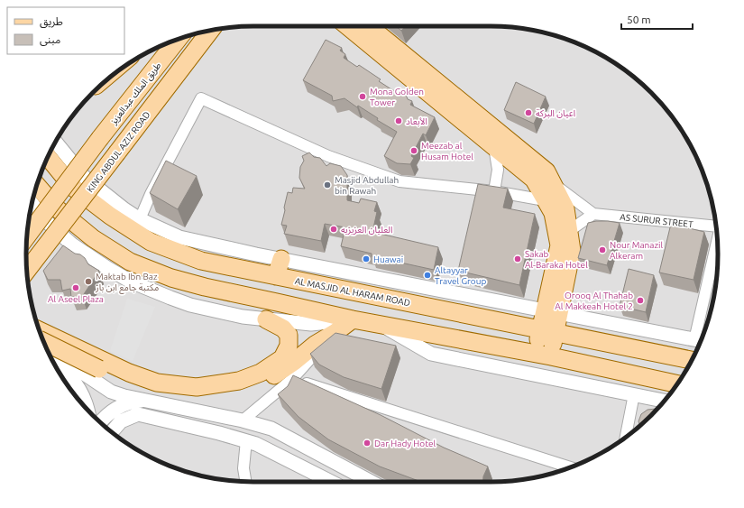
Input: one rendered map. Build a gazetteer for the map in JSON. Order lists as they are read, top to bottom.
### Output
{
  "streets": {
    "main road": ["طريق الملك عبدالعزيز", "KING ABDUL AZIZ ROAD", "AL MASJID AL HARAM ROAD"],
    "street": ["AS SURUR STREET"]
  },
  "places": [
    "Mona Golden Tower",
    "اعيان البركة",
    "الأبعاد",
    "Meezab al Husam Hotel",
    "Masjid Abdullah bin Rawah",
    "العليان العزيزيه",
    "Nour Manazil Alkeram",
    "Huawai",
    "Sakab Al-Baraka Hotel",
    "Altayyar Travel Group",
    "Maktab Ibn Baz مكتبة جامع ابن باز",
    "Al Aseel Plaza",
    "Orooq Al Thahab Al Makkeah Hotel 2",
    "Dar Hady Hotel"
  ],
  "legend": ["طريق", "مبنى"],
  "scale_bar": "50 m"
}
